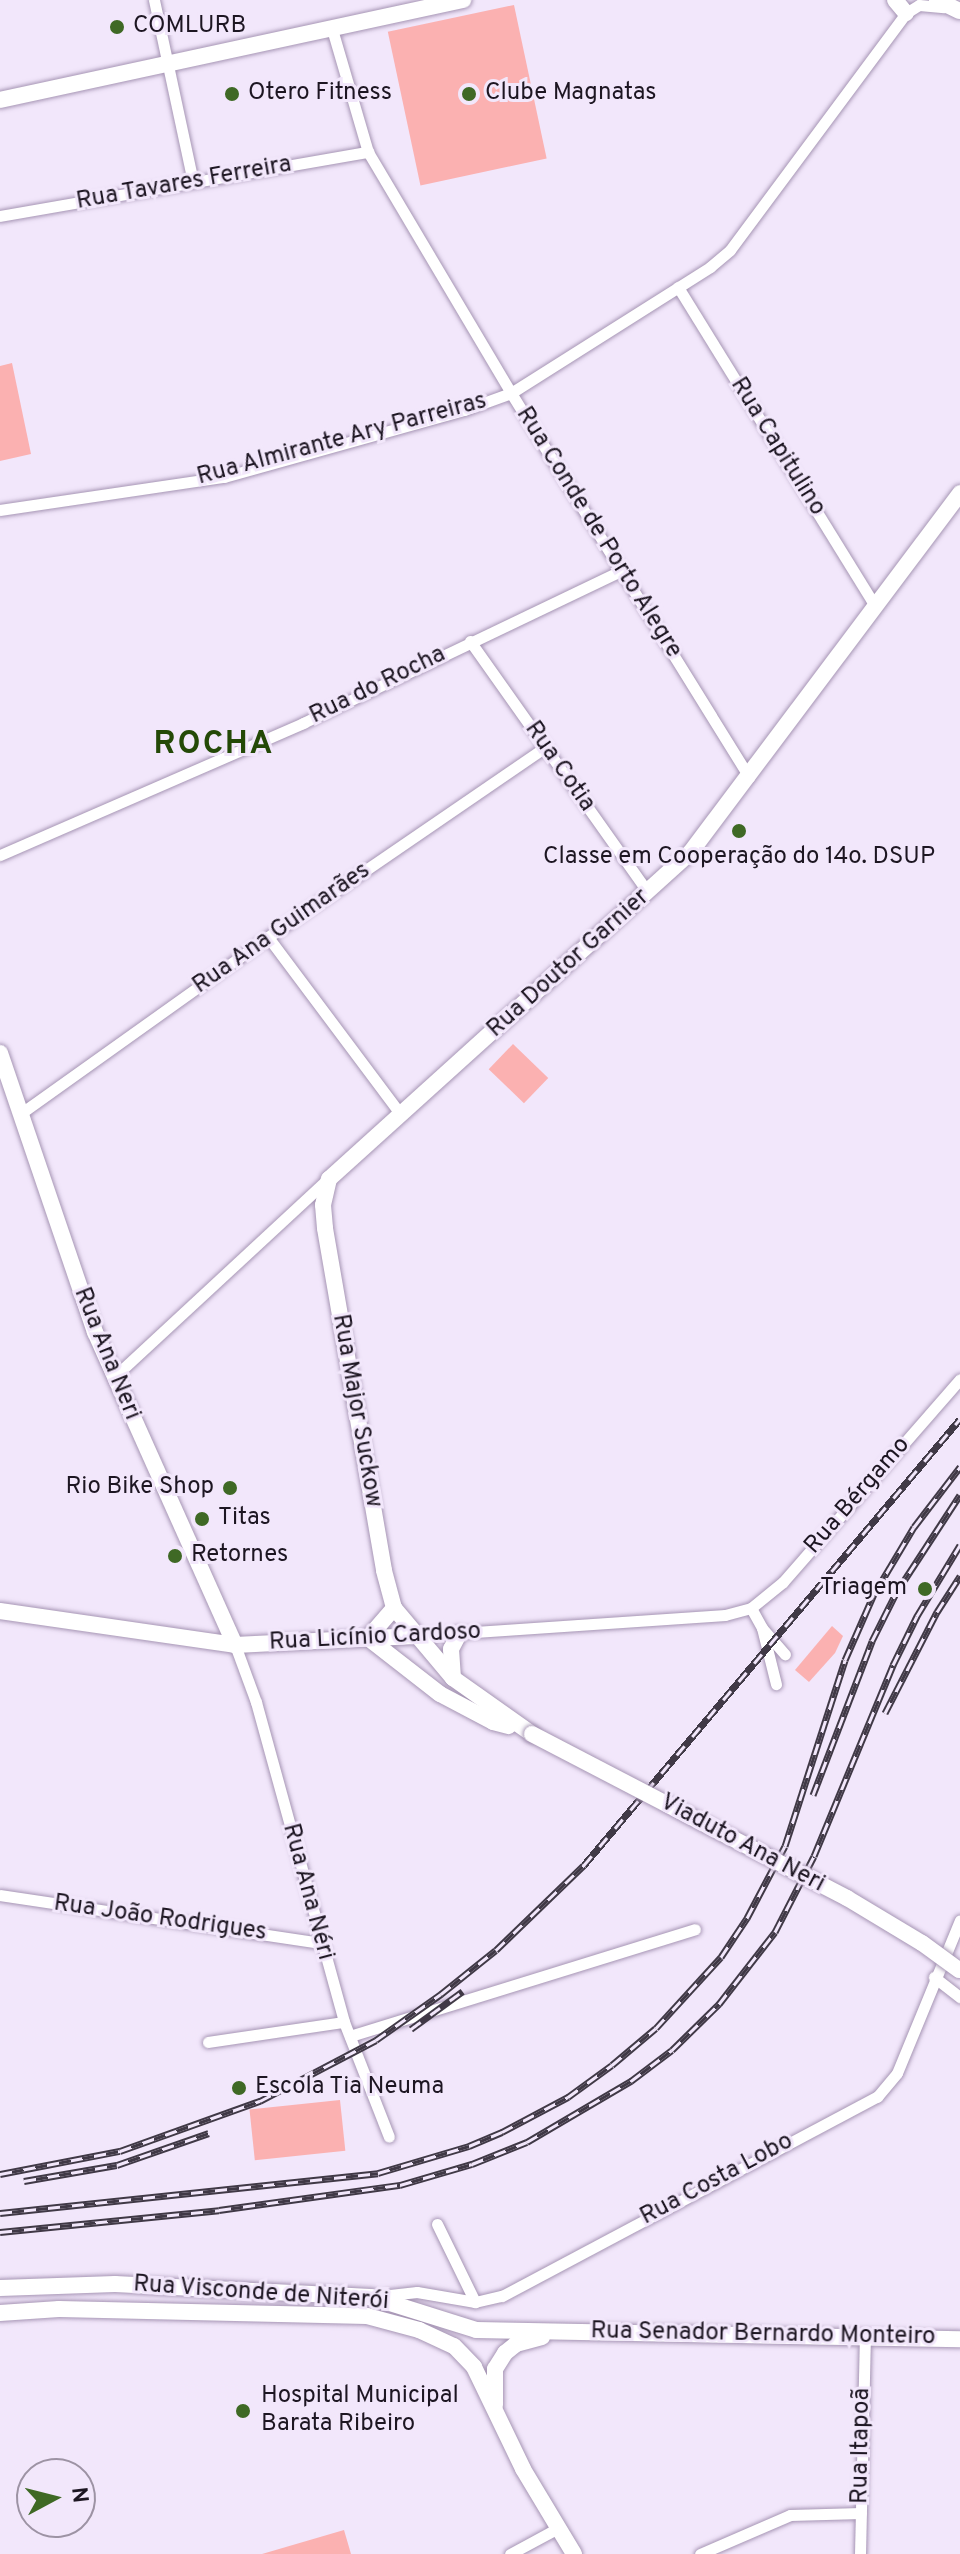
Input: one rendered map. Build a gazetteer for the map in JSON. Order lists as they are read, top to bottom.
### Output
{
  "streets": {
    "main road": [
      "Rua Doutor Garnier",
      "Rua Ana Neri",
      "Rua Major Suckow",
      "Rua Licínio Cardoso",
      "Viaduto Ana Neri",
      "Rua Visconde de Niterói",
      "Rua Senador Bernardo Monteiro"
    ],
    "street": [
      "Rua Tavares Ferreira",
      "Rua Almirante Ary Parreiras",
      "Rua Capitulino",
      "Rua Conde de Porto Alegre",
      "Rua do Rocha",
      "Rua Cotia",
      "Rua Ana Guimarães",
      "Rua Bérgamo",
      "Rua Ana Néri",
      "Rua João Rodrigues",
      "Rua Costa Lobo",
      "Rua Itapoã"
    ]
  },
  "crossings": [
    ["Rua Tavares Ferreira", "Rua Conde de Porto Alegre"],
    ["Rua Almirante Ary Parreiras", "Rua Capitulino"],
    ["Rua Almirante Ary Parreiras", "Rua Conde de Porto Alegre"],
    ["Rua Capitulino", "Rua Doutor Garnier"],
    ["Rua Conde de Porto Alegre", "Rua do Rocha"],
    ["Rua Conde de Porto Alegre", "Rua Doutor Garnier"],
    ["Rua do Rocha", "Rua Cotia"],
    ["Rua Cotia", "Rua Ana Guimarães"],
    ["Rua Cotia", "Rua Doutor Garnier"],
    ["Rua Ana Guimarães", "Rua Ana Neri"],
    ["Rua Doutor Garnier", "Rua Ana Neri"],
    ["Rua Doutor Garnier", "Rua Major Suckow"],
    ["Rua Ana Neri", "Rua Licínio Cardoso"],
    ["Rua Ana Neri", "Rua Ana Néri"],
    ["Rua Major Suckow", "Rua Licínio Cardoso"],
    ["Rua Major Suckow", "Viaduto Ana Neri"],
    ["Rua Bérgamo", "Rua Licínio Cardoso"],
    ["Rua Licínio Cardoso", "Viaduto Ana Neri"],
    ["Rua Licínio Cardoso", "Rua Ana Néri"],
    ["Rua Ana Néri", "Rua João Rodrigues"],
    ["Rua Costa Lobo", "Rua Visconde de Niterói"],
    ["Rua Visconde de Niterói", "Rua Senador Bernardo Monteiro"],
    ["Rua Senador Bernardo Monteiro", "Rua Itapoã"]
  ],
  "districts": ["ROCHA"],
  "places": [
    "COMLURB",
    "Otero Fitness",
    "Clube Magnatas",
    "Classe em Cooperação do 14o. DSUP",
    "Rio Bike Shop",
    "Titas",
    "Retornes",
    "Triagem",
    "Escola Tia Neuma",
    "Hospital Municipal Barata Ribeiro"
  ],
  "north": "right"
}
